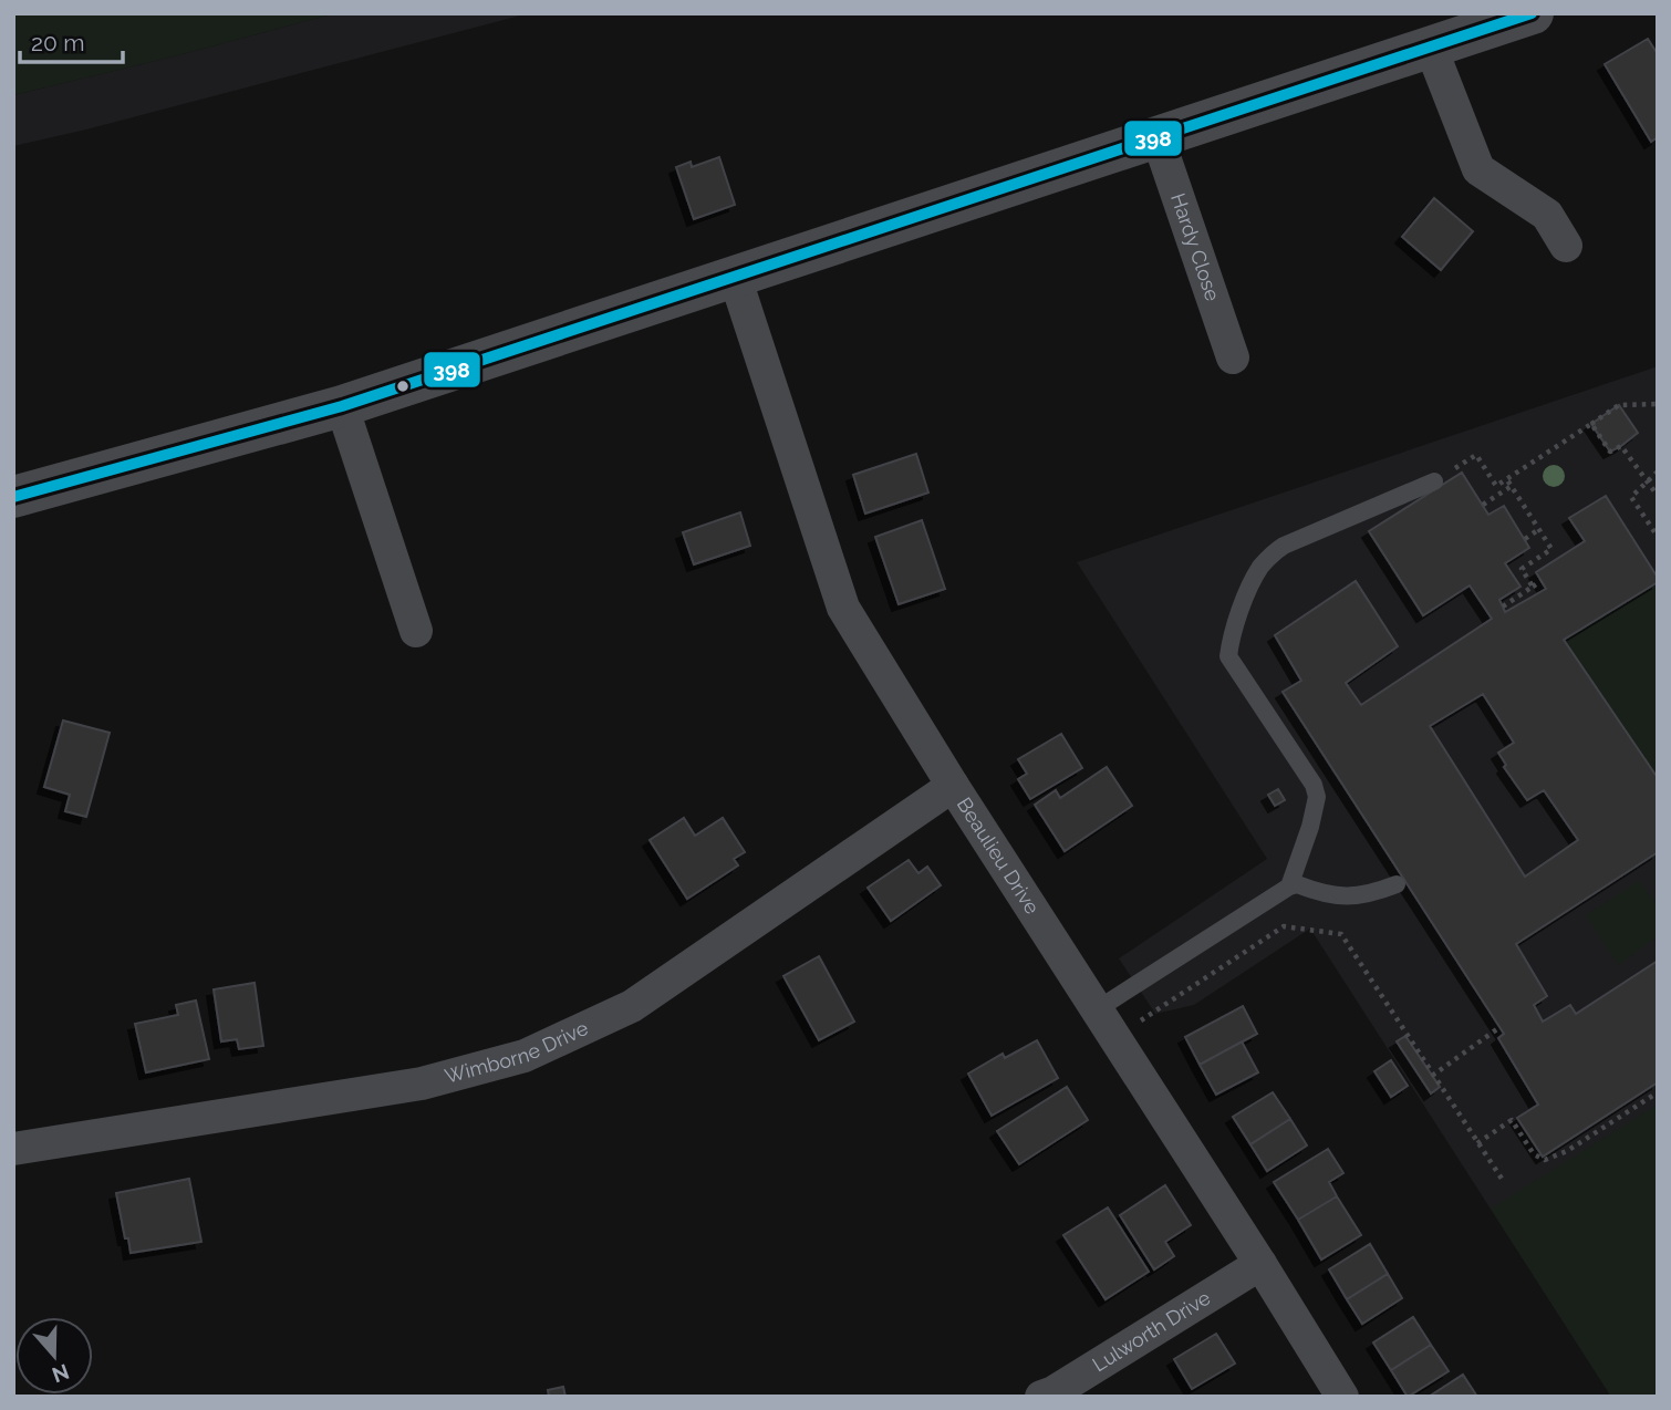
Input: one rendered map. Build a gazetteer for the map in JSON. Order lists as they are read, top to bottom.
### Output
{
  "streets": {
    "street": [
      "Hardy Close",
      "Beaulieu Drive",
      "Wimborne Drive",
      "Lulworth Drive"
    ]
  },
  "crossings": [
    ["Beaulieu Drive", "Wimborne Drive"],
    ["Beaulieu Drive", "Lulworth Drive"]
  ],
  "lines": ["transit line 398"],
  "scale_bar": "20 m",
  "north": "bottom"
}
